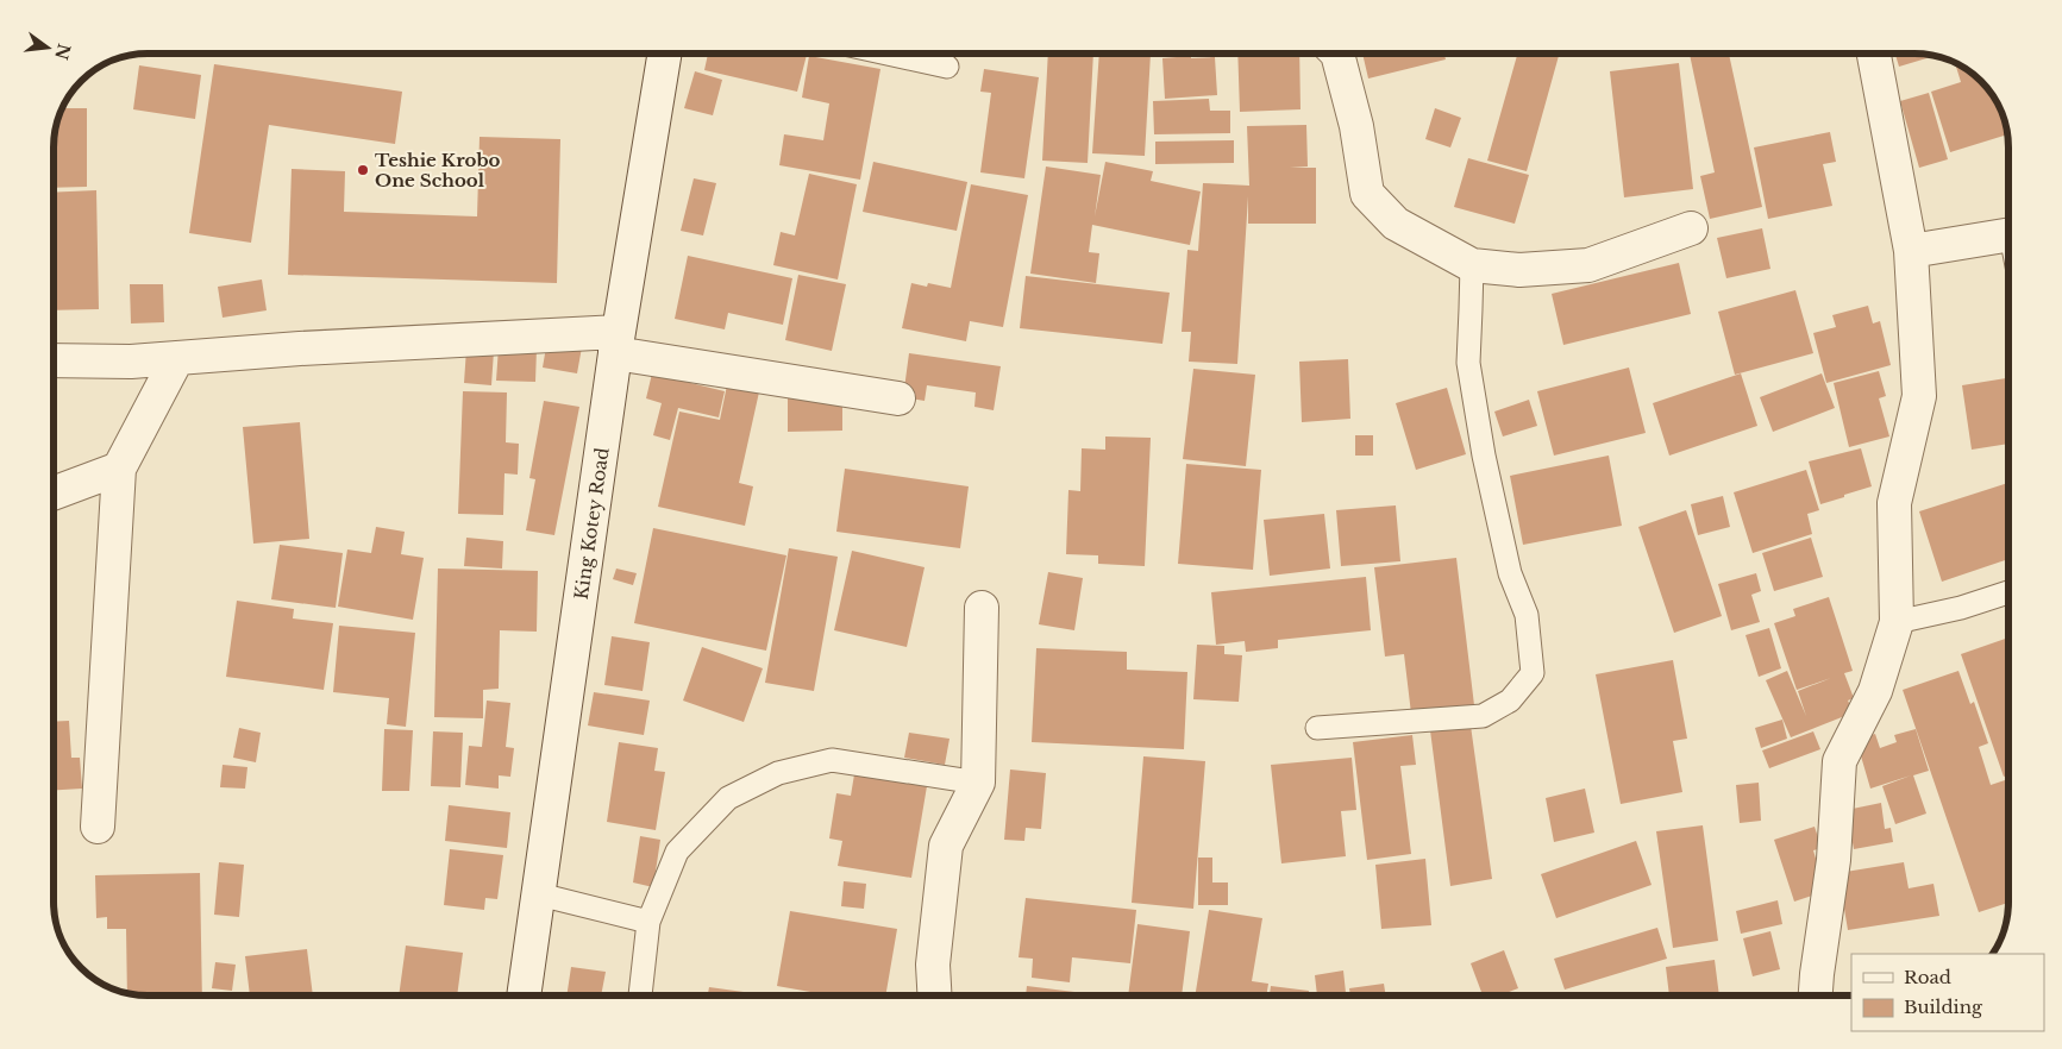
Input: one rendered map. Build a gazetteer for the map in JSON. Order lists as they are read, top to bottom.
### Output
{
  "streets": {
    "street": ["King Kotey Road"]
  },
  "places": ["Teshie Krobo One School"],
  "legend": ["Road", "Building"],
  "north": "right"
}
